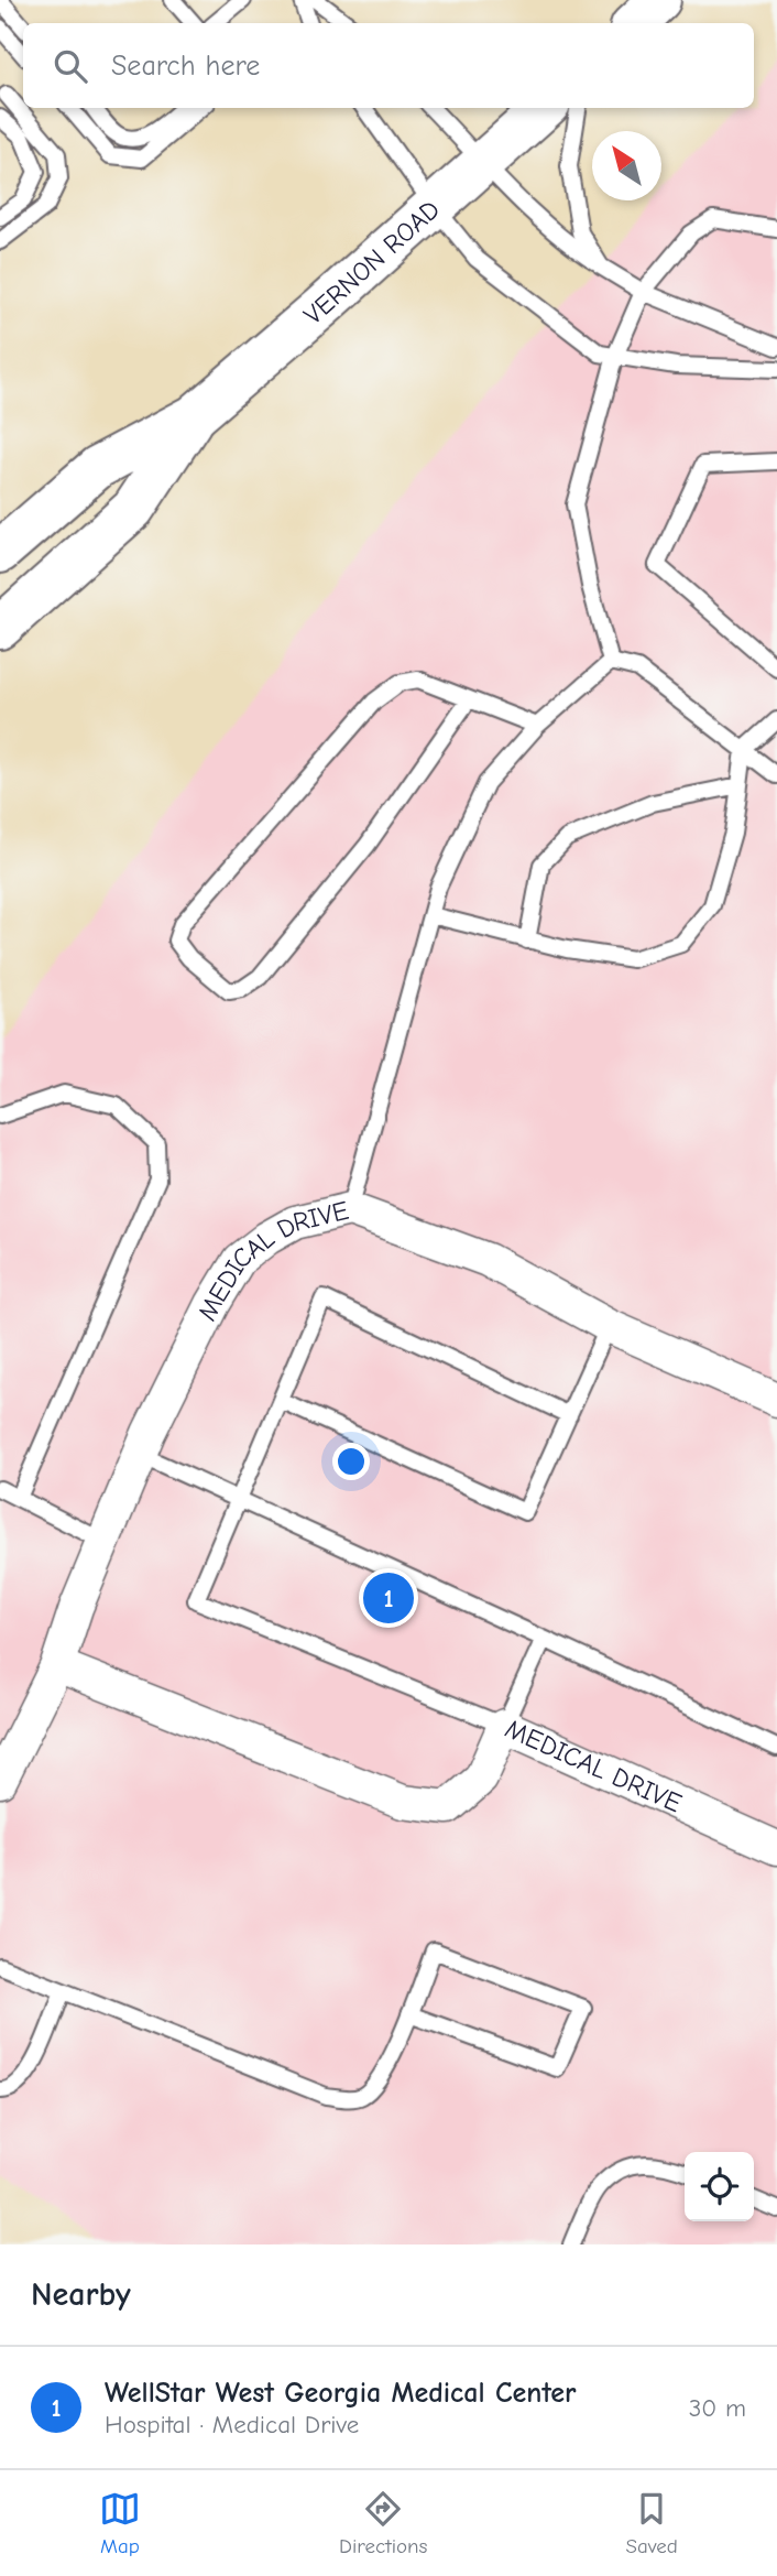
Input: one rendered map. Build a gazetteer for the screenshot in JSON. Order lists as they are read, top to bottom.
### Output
{
  "streets": {
    "main road": ["VERNON ROAD"],
    "street": ["MEDICAL DRIVE"]
  },
  "north": "top left",
  "page": {
    "search": "Search here",
    "pins": "1",
    "heading": "Nearby",
    "list": [
      {
        "mark": "1",
        "name": "WellStar West Georgia Medical Center",
        "note": "Hospital · Medical Drive",
        "value": "30 m"
      }
    ],
    "nav": ["Map", "Directions", "Saved"]
  }
}
